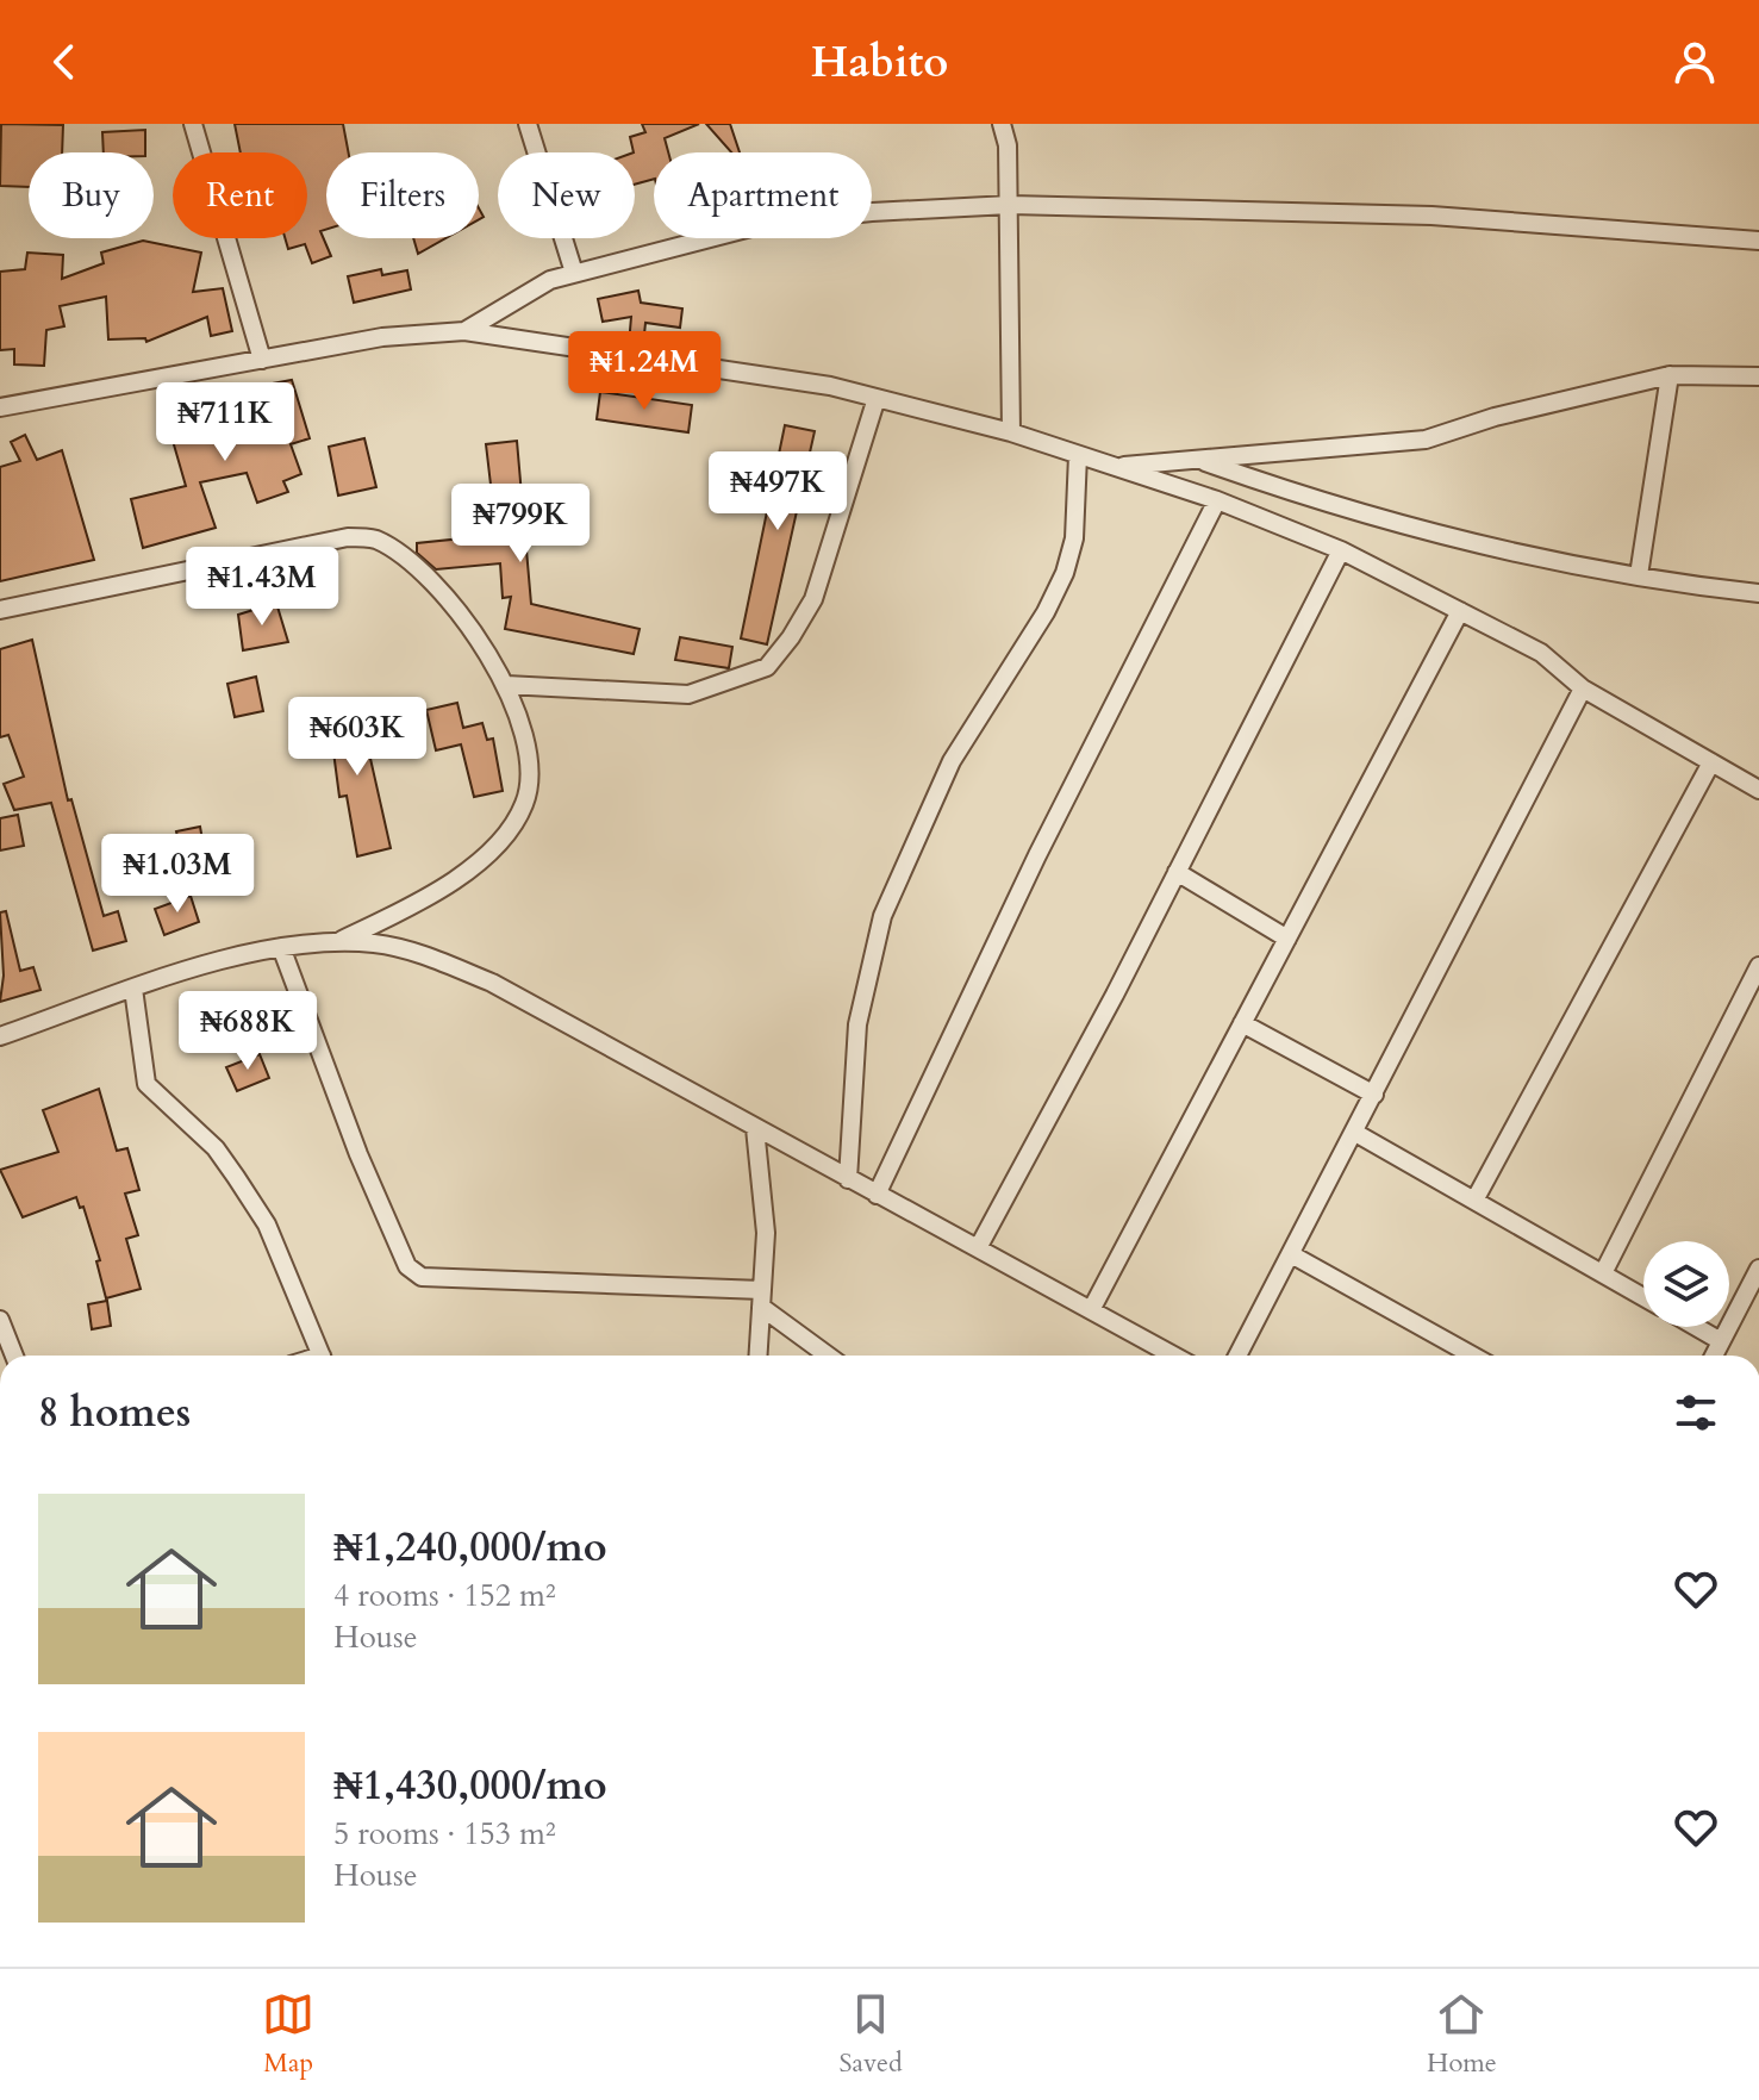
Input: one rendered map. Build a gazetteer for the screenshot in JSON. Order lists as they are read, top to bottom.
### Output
{
  "page": {
    "header": "Habito",
    "chip": [
      "Buy",
      "Rent",
      "Filters",
      "New",
      "Apartment"
    ],
    "price": [
      "₦1.24M",
      "₦711K",
      "₦497K",
      "₦799K",
      "₦1.43M",
      "₦603K",
      "₦1.03M",
      "₦688K"
    ],
    "heading": "8 homes",
    "list": [
      {
        "name": "₦1,240,000/mo",
        "note": "4 rooms · 152 m² · House"
      },
      {
        "name": "₦1,430,000/mo",
        "note": "5 rooms · 153 m² · House"
      }
    ],
    "tabs": ["Map", "Saved", "Home"]
  }
}
